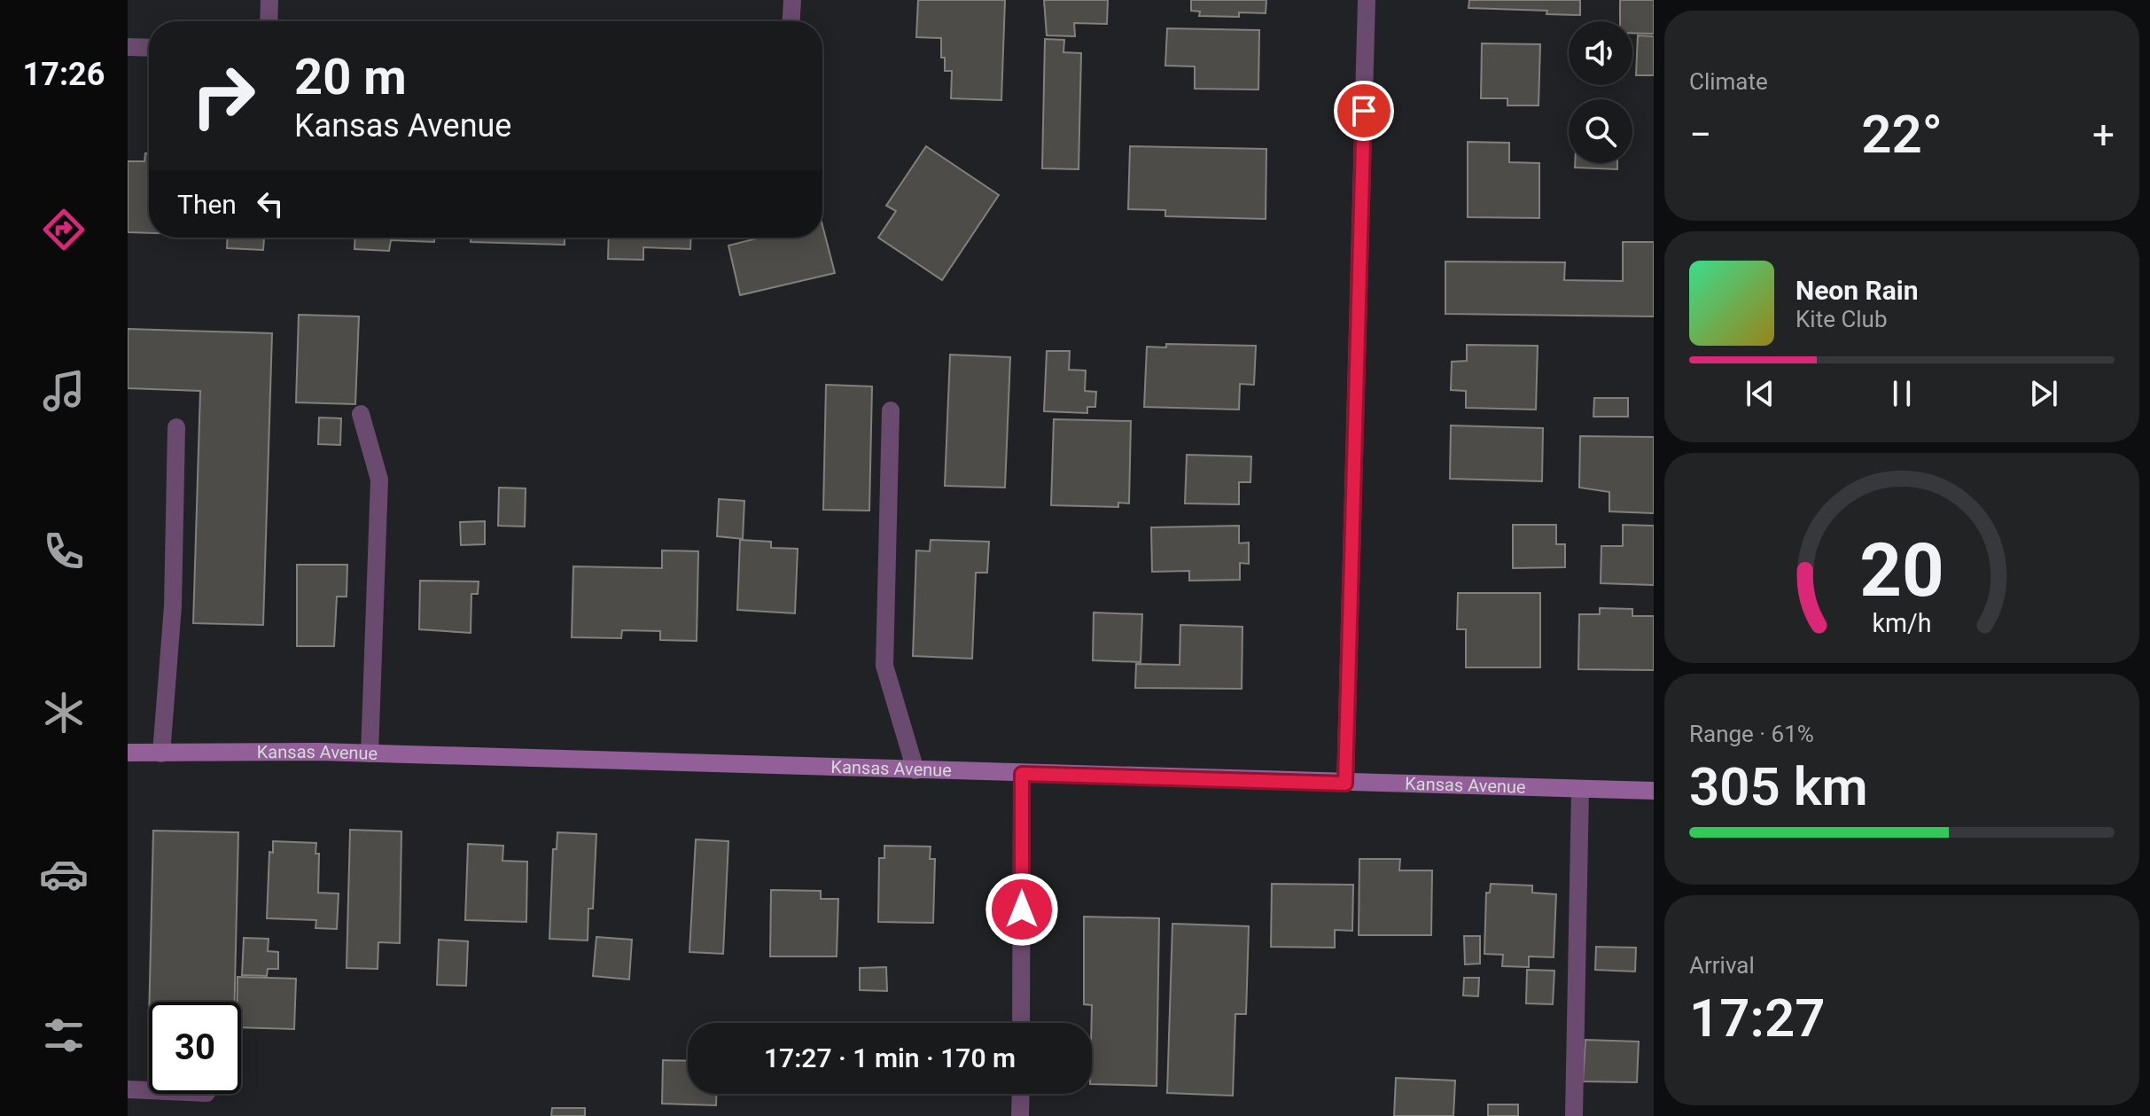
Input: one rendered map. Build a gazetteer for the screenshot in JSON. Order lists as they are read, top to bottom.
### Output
{
  "streets": {
    "street": ["Kansas Avenue"]
  },
  "page": {
    "tabs": "17:26",
    "tile": [
      "Climate",
      ["Range · 61%", "305 km"],
      ["Arrival", "17:27"]
    ],
    "turn": ["20 m", "Kansas Avenue"],
    "heat": ["−", "22°", "+"],
    "then": "Then",
    "song": ["Neon Rain", "Kite Club"],
    "limit": "30",
    "trip": "17:27 · 1 min · 170 m",
    "gauge": ["20", "km/h"]
  }
}
